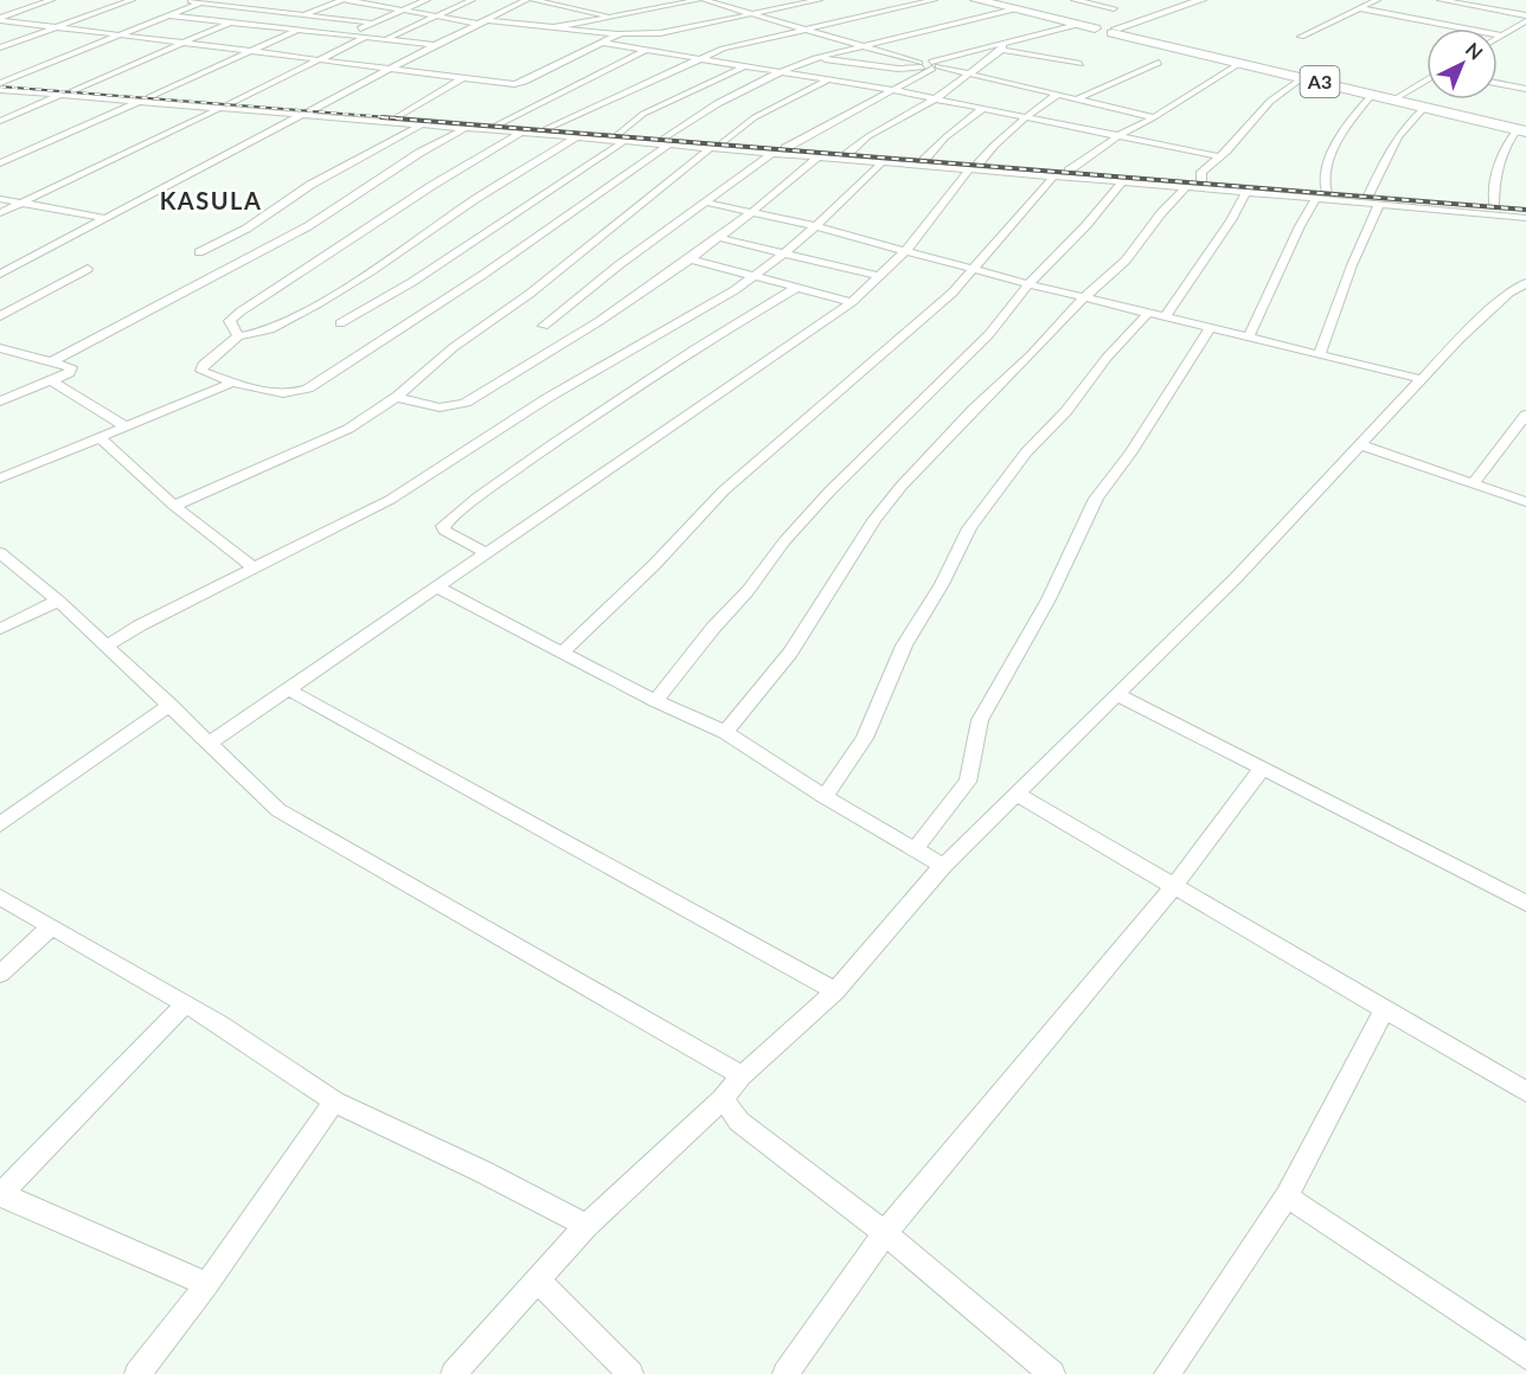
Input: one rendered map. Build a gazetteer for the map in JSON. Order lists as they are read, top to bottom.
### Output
{
  "streets": {
    "highway": ["A3"]
  },
  "districts": ["KASULA"],
  "north": "top right"
}
